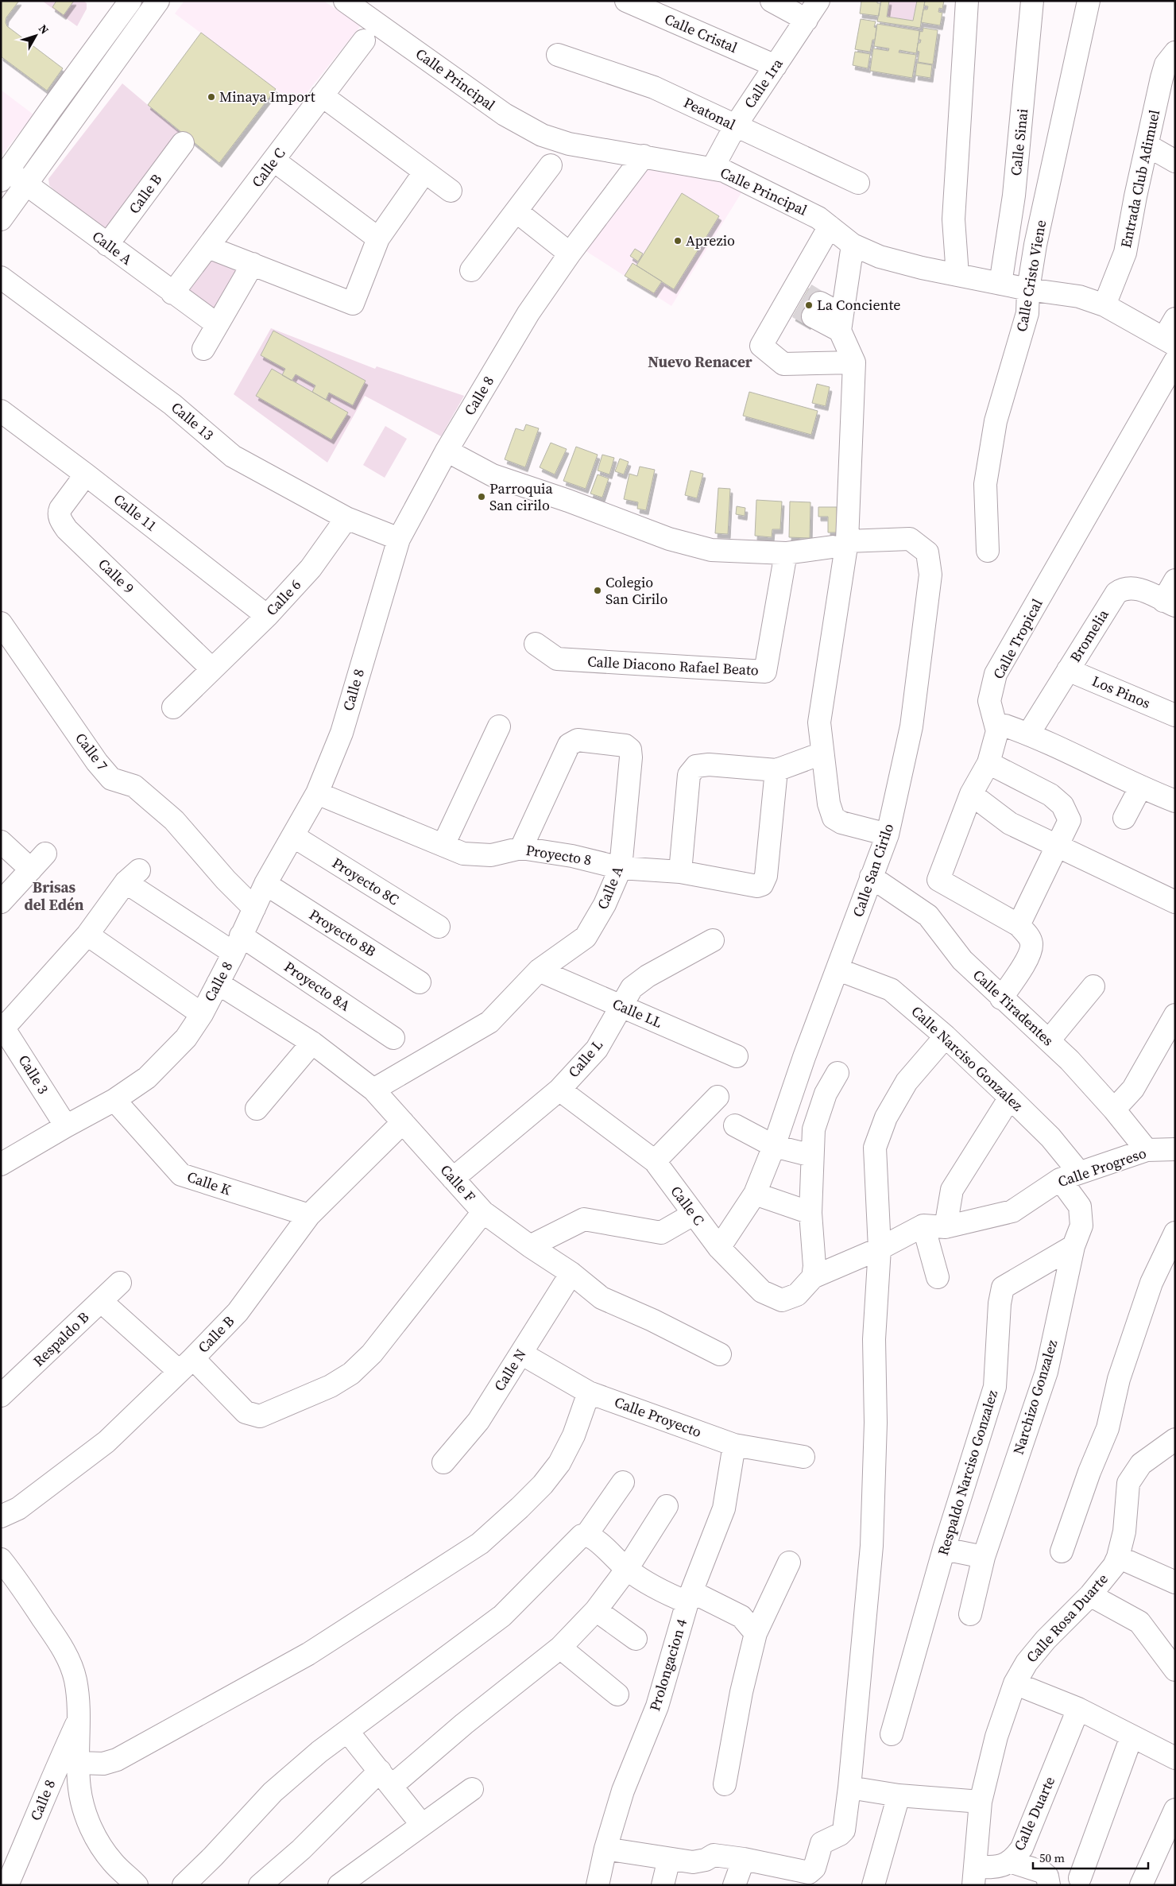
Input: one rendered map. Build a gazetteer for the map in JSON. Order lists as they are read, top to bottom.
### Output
{
  "streets": {
    "street": [
      "Calle Cristal",
      "Calle Principal",
      "Calle 1ra",
      "Peatonal",
      "Calle Sinai",
      "Calle C",
      "Entrada Club Adimuel",
      "Calle B",
      "Calle A",
      "Calle Cristo Viene",
      "Calle 8",
      "Calle 13",
      "Calle 11",
      "Calle 9",
      "Calle 6",
      "Bromelia",
      "Calle Tropical",
      "Calle Diacono Rafael Beato",
      "Los Pinos",
      "Calle 7",
      "Proyecto 8",
      "Calle San Cirilo",
      "Proyecto 8C",
      "Proyecto 8B",
      "Proyecto 8A",
      "Calle Tiradentes",
      "Calle LL",
      "Calle L",
      "Calle Narciso Gonzalez",
      "Calle 3",
      "Calle Progreso",
      "Calle K",
      "Calle F",
      "Respaldo B",
      "Calle N",
      "Narchizo Gonzalez",
      "Calle Proyecto",
      "Respaldo Narciso Gonzalez",
      "Calle Rosa Duarte",
      "Prolongacion 4",
      "Calle Duarte"
    ]
  },
  "crossings": [
    ["Calle Cristal", "Calle 1ra"],
    ["Calle Principal", "Calle 1ra"],
    ["Calle Principal", "Calle Sinai"],
    ["Calle Principal", "Entrada Club Adimuel"],
    ["Calle Principal", "Calle Cristo Viene"],
    ["Calle Principal", "Calle 8"],
    ["Calle 1ra", "Peatonal"],
    ["Calle C", "Calle A"],
    ["Calle C", "Calle San Cirilo"],
    ["Calle C", "Calle L"],
    ["Calle B", "Calle A"],
    ["Calle B", "Calle K"],
    ["Calle B", "Calle F"],
    ["Calle A", "Proyecto 8"],
    ["Calle A", "Calle LL"],
    ["Calle A", "Calle F"],
    ["Calle 8", "Calle 13"],
    ["Calle 8", "Calle 7"],
    ["Calle 8", "Proyecto 8"],
    ["Calle 8", "Proyecto 8C"],
    ["Calle 8", "Proyecto 8B"],
    ["Calle 8", "Proyecto 8A"],
    ["Calle 8", "Calle 3"],
    ["Calle 8", "Calle K"],
    ["Calle 8", "Calle F"],
    ["Calle 13", "Calle 6"],
    ["Calle 11", "Calle 9"],
    ["Calle 11", "Calle 6"],
    ["Calle 9", "Calle 6"],
    ["Bromelia", "Los Pinos"],
    ["Calle Diacono Rafael Beato", "Calle San Cirilo"],
    ["Calle San Cirilo", "Calle Tiradentes"],
    ["Calle San Cirilo", "Calle Narciso Gonzalez"],
    ["Calle Tiradentes", "Calle Progreso"],
    ["Calle LL", "Calle L"],
    ["Calle L", "Calle F"],
    ["Calle Narciso Gonzalez", "Calle Progreso"],
    ["Calle Narciso Gonzalez", "Narchizo Gonzalez"],
    ["Calle Progreso", "Narchizo Gonzalez"],
    ["Calle F", "Calle N"],
    ["Calle N", "Calle Proyecto"],
    ["Narchizo Gonzalez", "Respaldo Narciso Gonzalez"],
    ["Calle Proyecto", "Prolongacion 4"],
    ["Calle Rosa Duarte", "Calle Duarte"]
  ],
  "districts": ["Nuevo Renacer", "Brisas del Edén"],
  "places": [
    "Minaya Import",
    "Aprezio",
    "La Conciente",
    "Parroquia San cirilo",
    "Colegio San Cirilo"
  ],
  "scale_bar": "50 m",
  "north": "top right"
}
